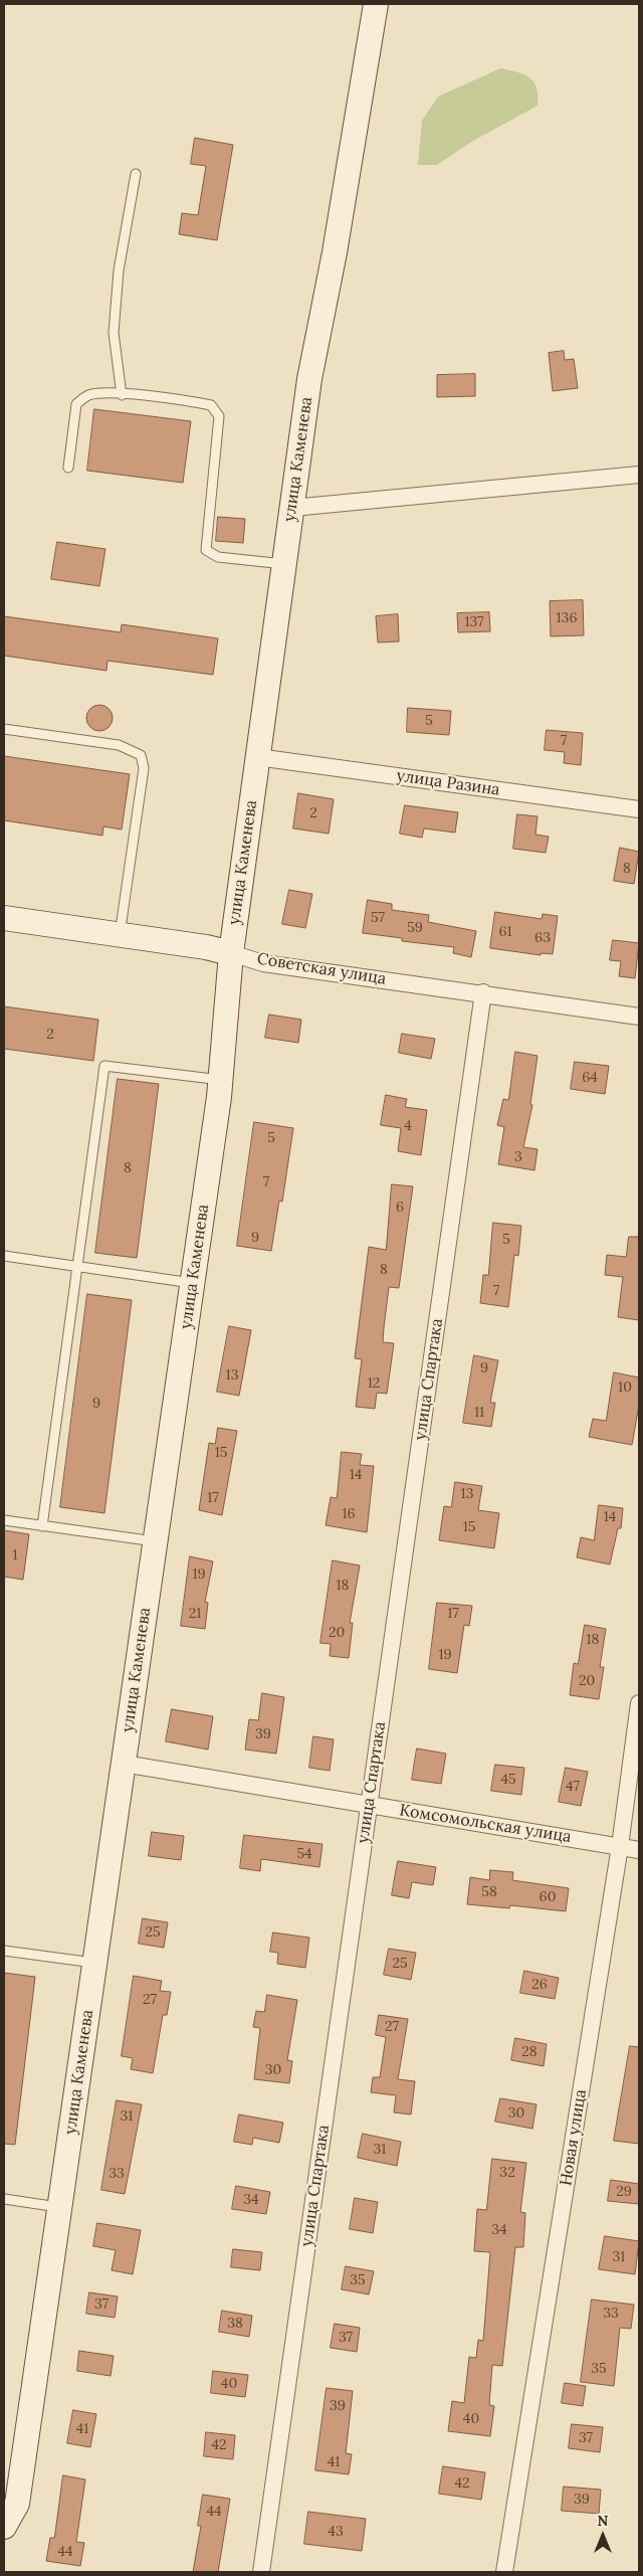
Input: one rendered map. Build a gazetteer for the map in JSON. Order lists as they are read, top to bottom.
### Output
{
  "streets": {
    "main road": ["улица Каменева", "Советская улица"],
    "street": [
      "улица Разина",
      "улица Спартака",
      "Комсомольская улица",
      "Новая улица"
    ]
  },
  "crossings": [
    ["улица Каменева", "улица Разина"],
    ["улица Каменева", "Советская улица"],
    ["улица Каменева", "Комсомольская улица"],
    ["Советская улица", "улица Спартака"],
    ["улица Спартака", "Комсомольская улица"],
    ["Комсомольская улица", "Новая улица"]
  ],
  "house_numbers": [
    "136",
    "137",
    "5",
    "7",
    "2",
    "8",
    "57",
    "59",
    "61",
    "63",
    "2",
    "64",
    "4",
    "5",
    "3",
    "8",
    "7",
    "6",
    "9",
    "5",
    "8",
    "7",
    "9",
    "13",
    "12",
    "10",
    "9",
    "11",
    "15",
    "14",
    "13",
    "17",
    "16",
    "14",
    "15",
    "1",
    "19",
    "18",
    "21",
    "17",
    "20",
    "18",
    "19",
    "20",
    "39",
    "45",
    "47",
    "54",
    "58",
    "60",
    "25",
    "25",
    "26",
    "27",
    "27",
    "28",
    "30",
    "30",
    "31",
    "31",
    "32",
    "33",
    "29",
    "34",
    "34",
    "31",
    "35",
    "37",
    "33",
    "38",
    "37",
    "35",
    "40",
    "39",
    "40",
    "41",
    "37",
    "42",
    "41",
    "42",
    "39",
    "44",
    "43",
    "44"
  ],
  "north": "top"
}
